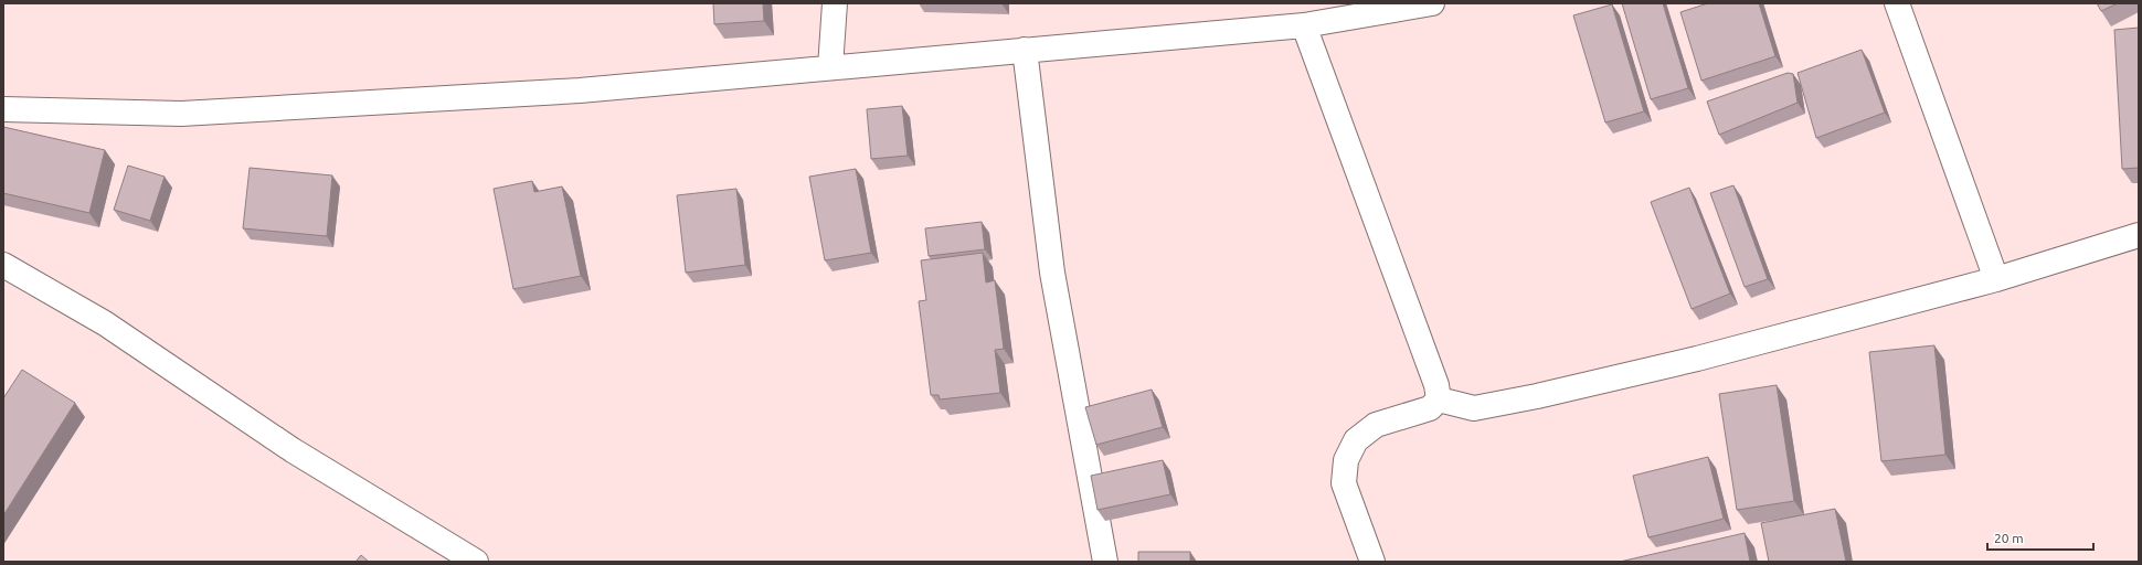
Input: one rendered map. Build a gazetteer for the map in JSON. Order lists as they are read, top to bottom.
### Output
{
  "scale_bar": "20 m"
}
